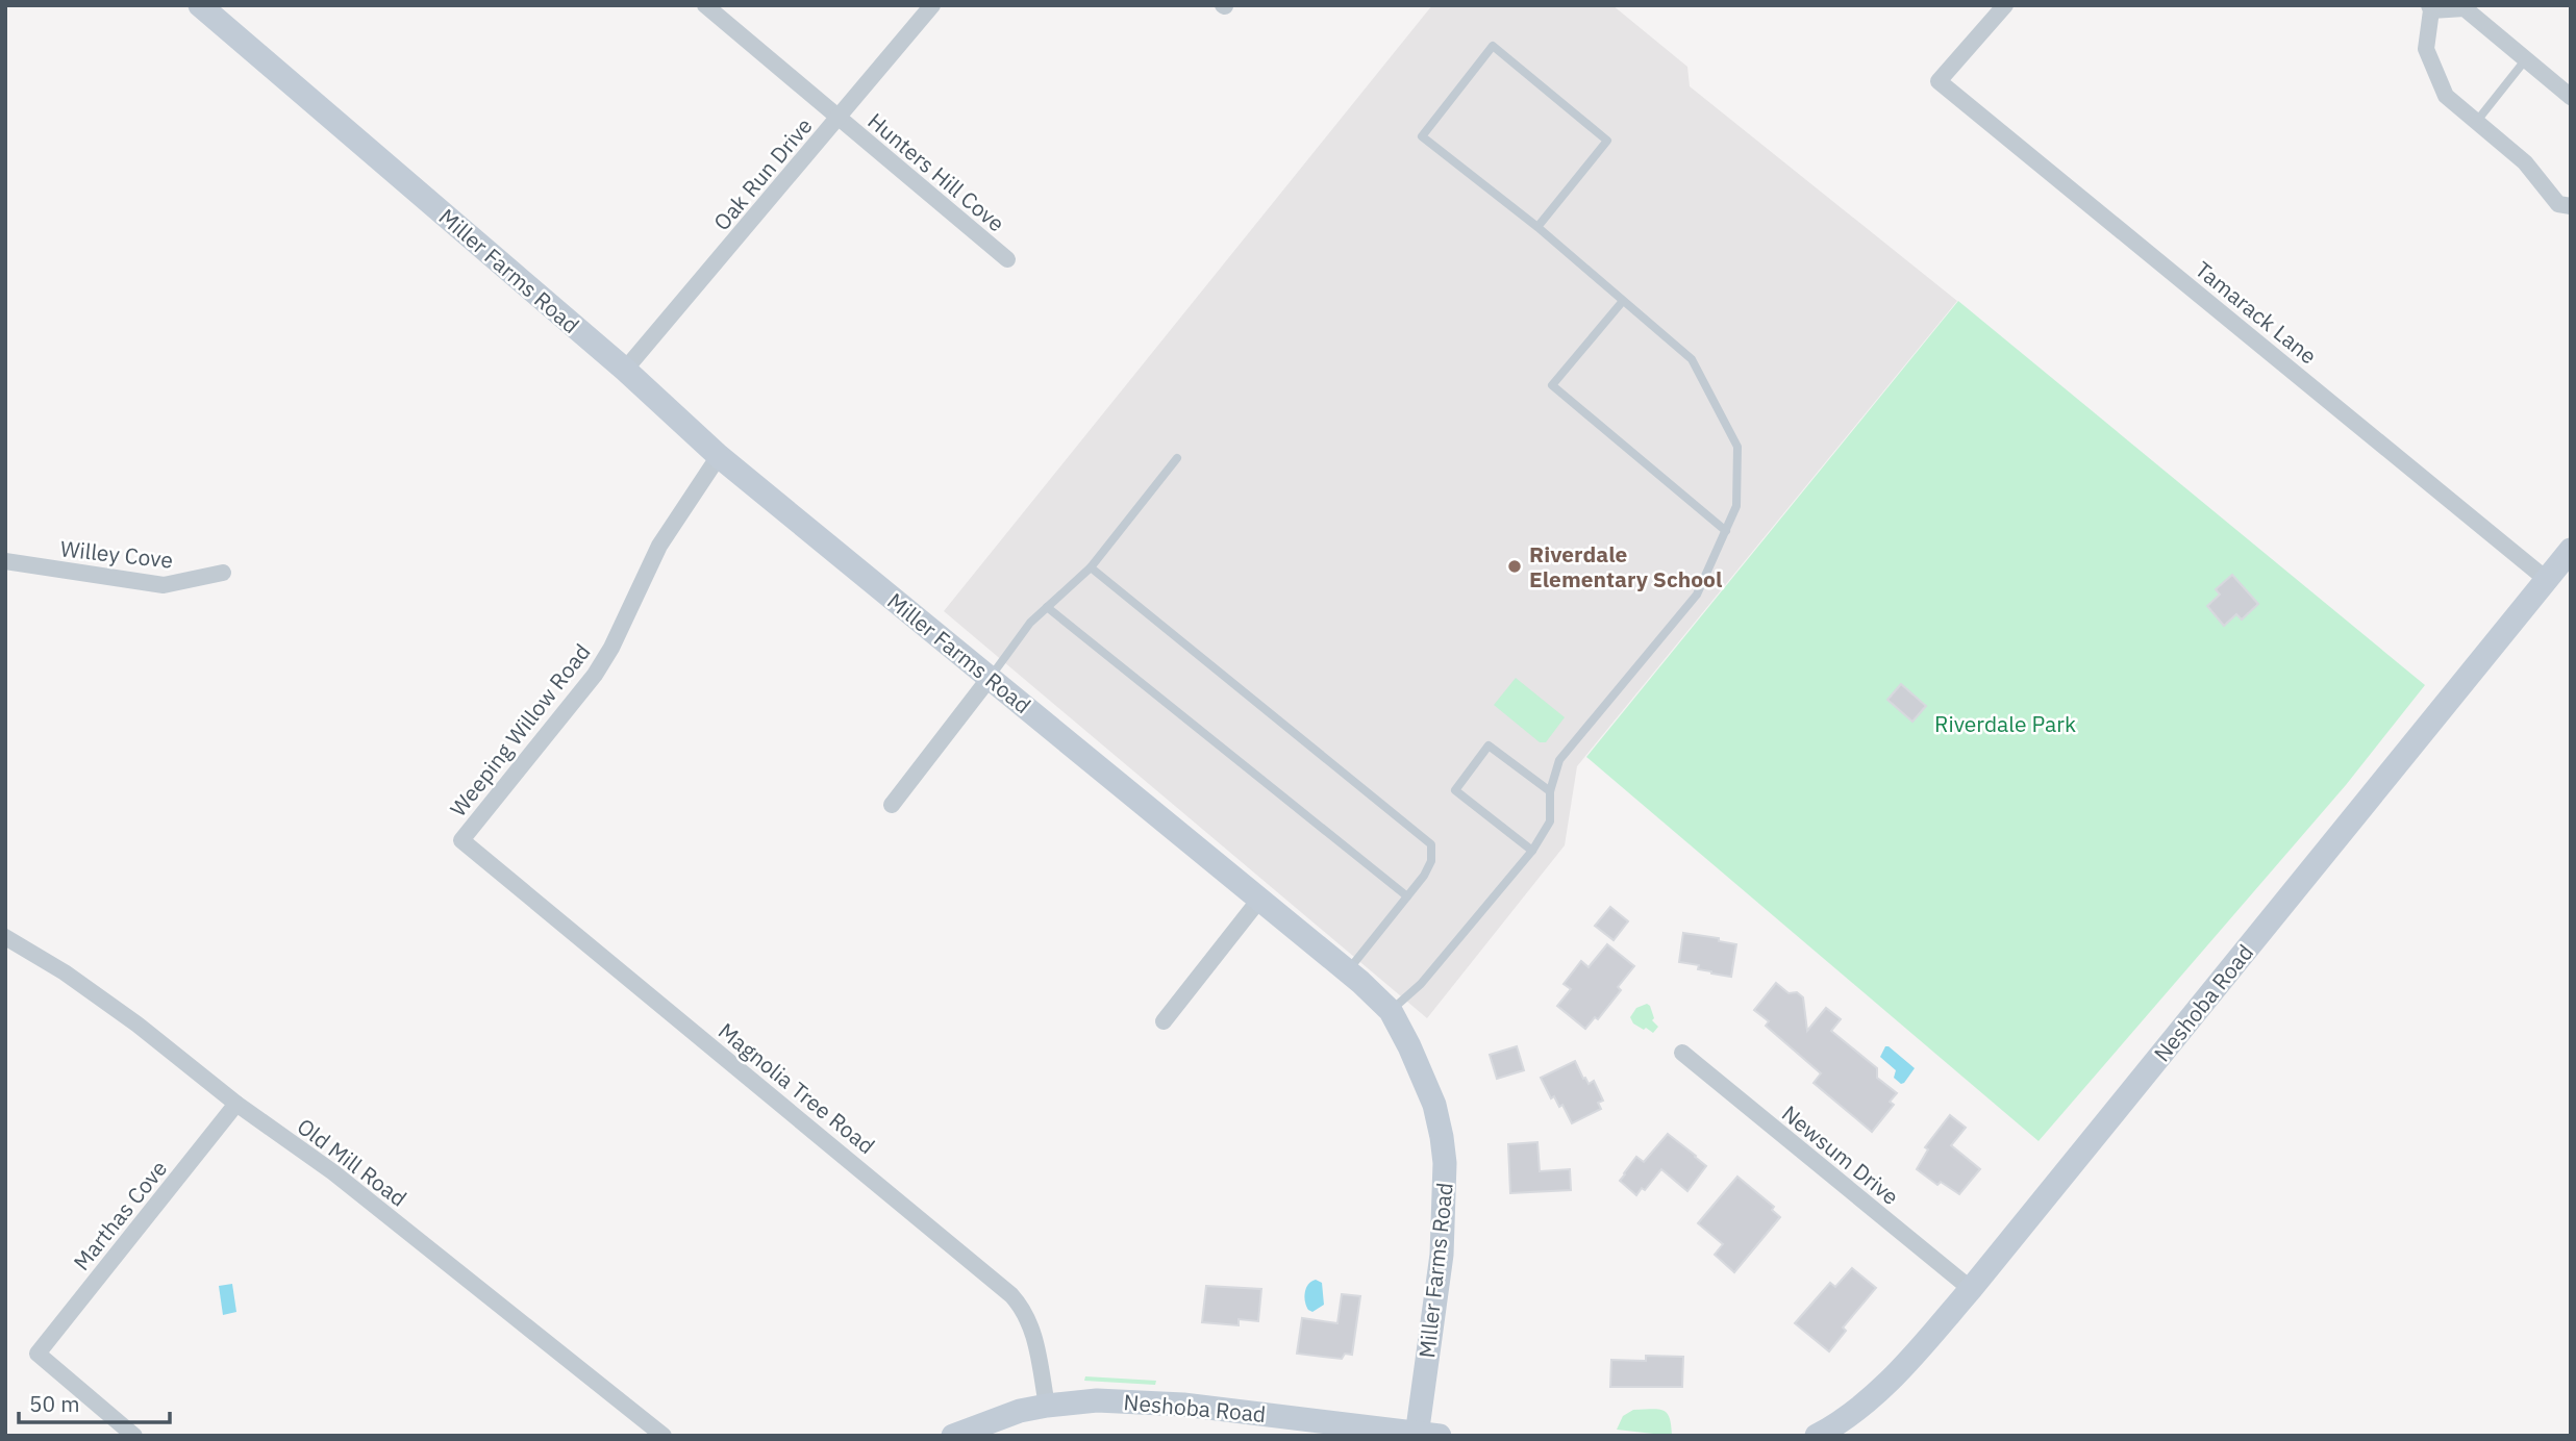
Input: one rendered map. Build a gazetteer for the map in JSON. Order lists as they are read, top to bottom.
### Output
{
  "streets": {
    "street": [
      "Hunters Hill Cove",
      "Oak Run Drive",
      "Miller Farms Road",
      "Tamarack Lane",
      "Willey Cove",
      "Weeping Willow Road",
      "Neshoba Road",
      "Magnolia Tree Road",
      "Newsum Drive",
      "Old Mill Road",
      "Marthas Cove"
    ]
  },
  "crossings": [
    ["Hunters Hill Cove", "Oak Run Drive"],
    ["Oak Run Drive", "Miller Farms Road"],
    ["Miller Farms Road", "Weeping Willow Road"],
    ["Miller Farms Road", "Neshoba Road"],
    ["Tamarack Lane", "Neshoba Road"],
    ["Weeping Willow Road", "Magnolia Tree Road"],
    ["Neshoba Road", "Magnolia Tree Road"],
    ["Neshoba Road", "Newsum Drive"],
    ["Old Mill Road", "Marthas Cove"]
  ],
  "parks": ["Riverdale Park"],
  "places": ["Riverdale Elementary School"],
  "scale_bar": "50 m"
}
